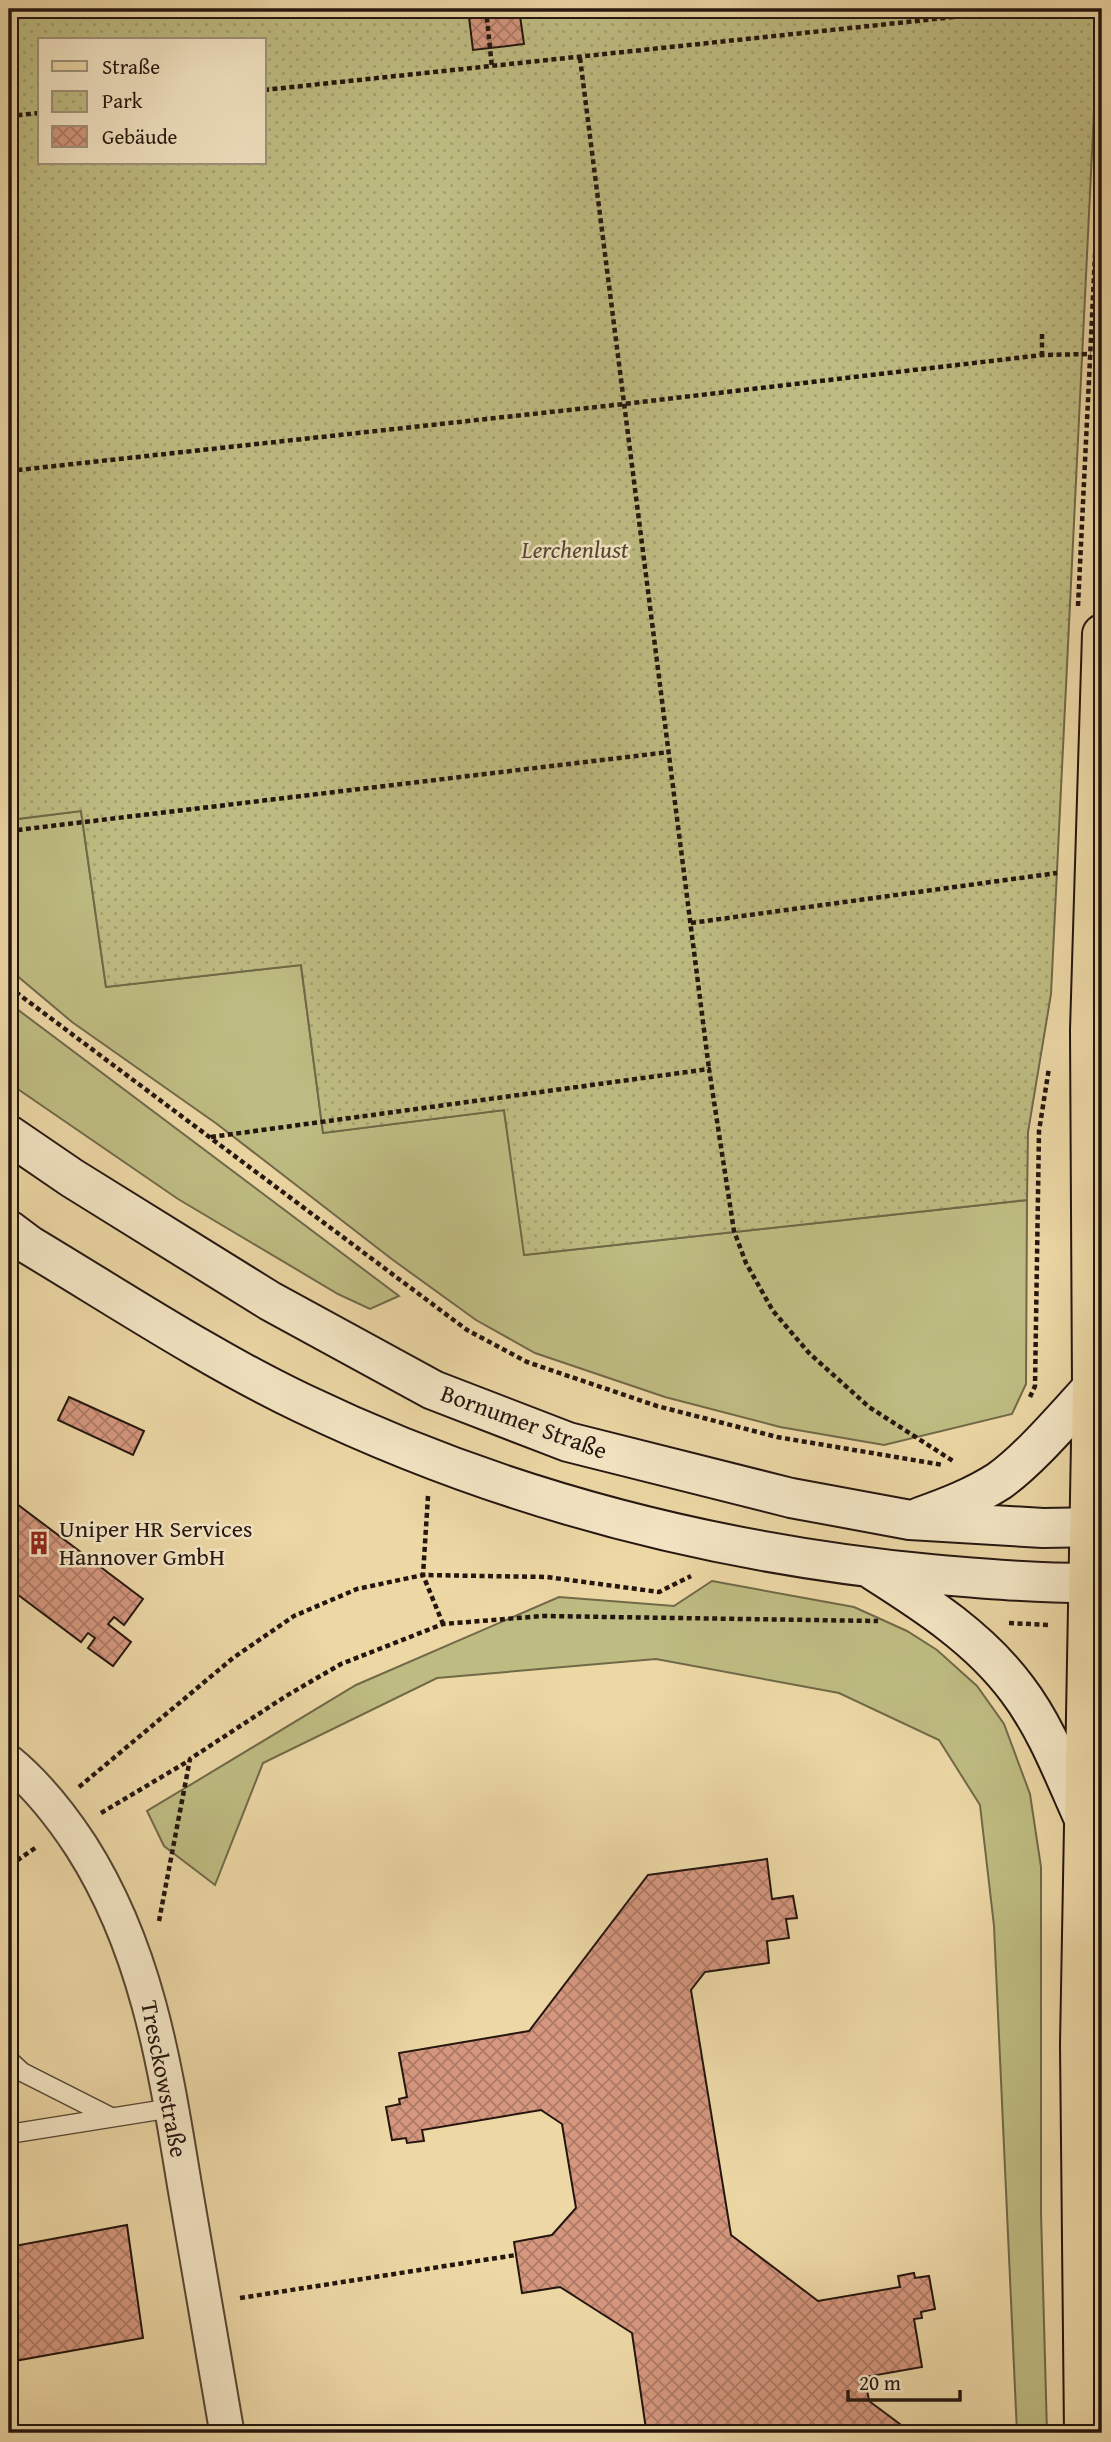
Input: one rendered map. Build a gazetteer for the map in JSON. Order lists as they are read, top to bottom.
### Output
{
  "streets": {
    "main road": ["Bornumer Straße"],
    "street": ["Tresckowstraße"]
  },
  "parks": ["Lerchenlust"],
  "places": {
    "building": ["Uniper HR Services Hannover GmbH"]
  },
  "legend": ["Straße", "Park", "Gebäude"],
  "scale_bar": "20 m"
}
